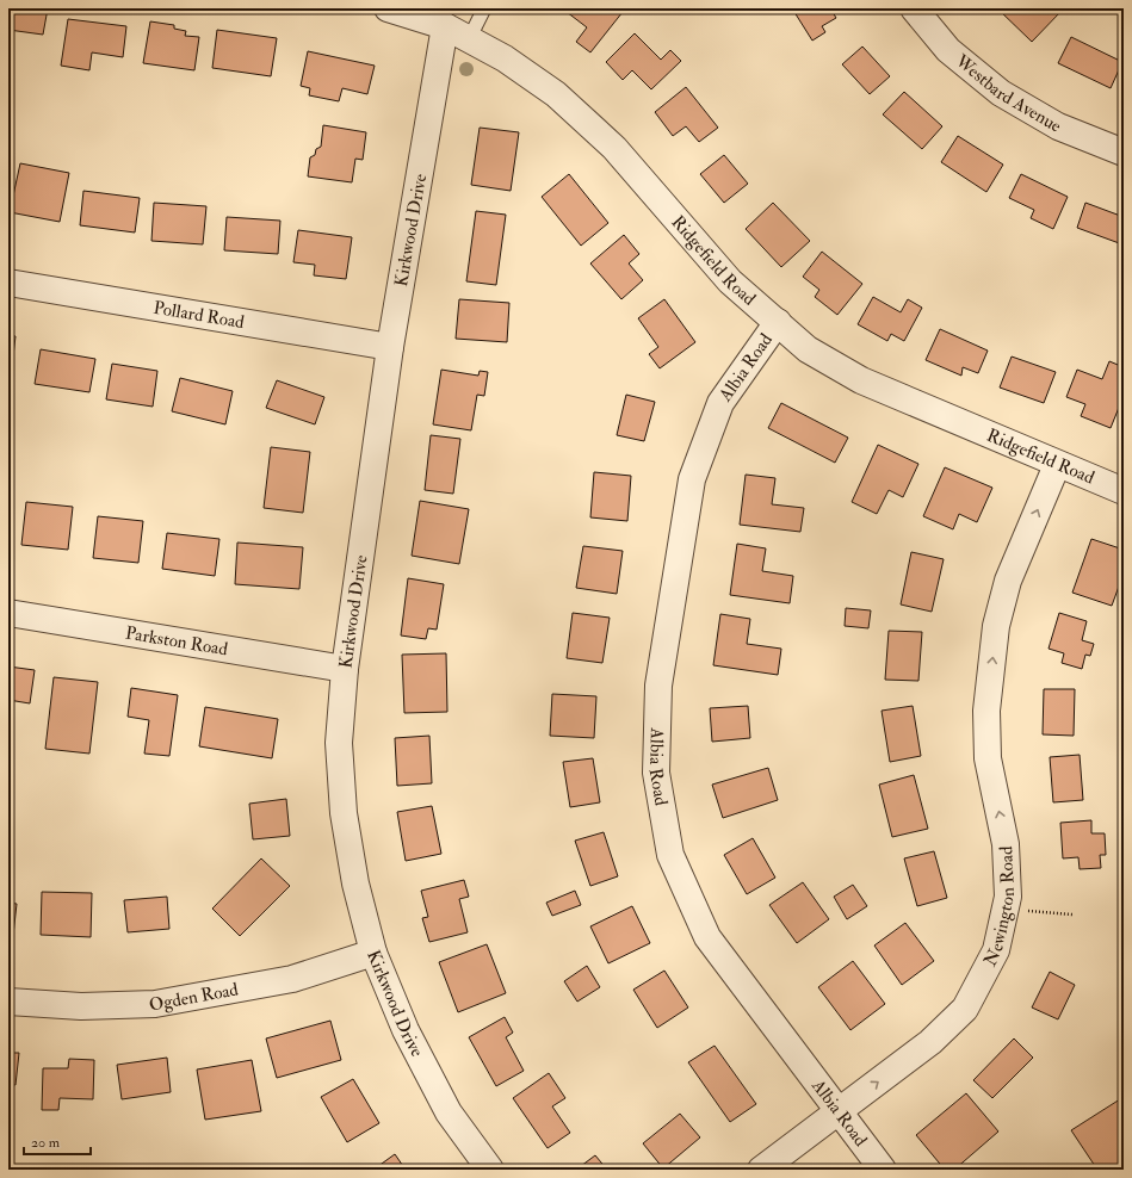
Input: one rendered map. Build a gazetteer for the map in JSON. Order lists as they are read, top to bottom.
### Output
{
  "streets": {
    "street": [
      "Westbard Avenue",
      "Kirkwood Drive",
      "Ridgefield Road",
      "Pollard Road",
      "Albia Road",
      "Parkston Road",
      "Newington Road",
      "Ogden Road"
    ]
  },
  "crossings": [
    ["Kirkwood Drive", "Ridgefield Road"],
    ["Kirkwood Drive", "Pollard Road"],
    ["Kirkwood Drive", "Parkston Road"],
    ["Kirkwood Drive", "Ogden Road"],
    ["Ridgefield Road", "Albia Road"],
    ["Ridgefield Road", "Newington Road"],
    ["Albia Road", "Newington Road"]
  ],
  "one_way": ["Newington Road"],
  "scale_bar": "20 m"
}
